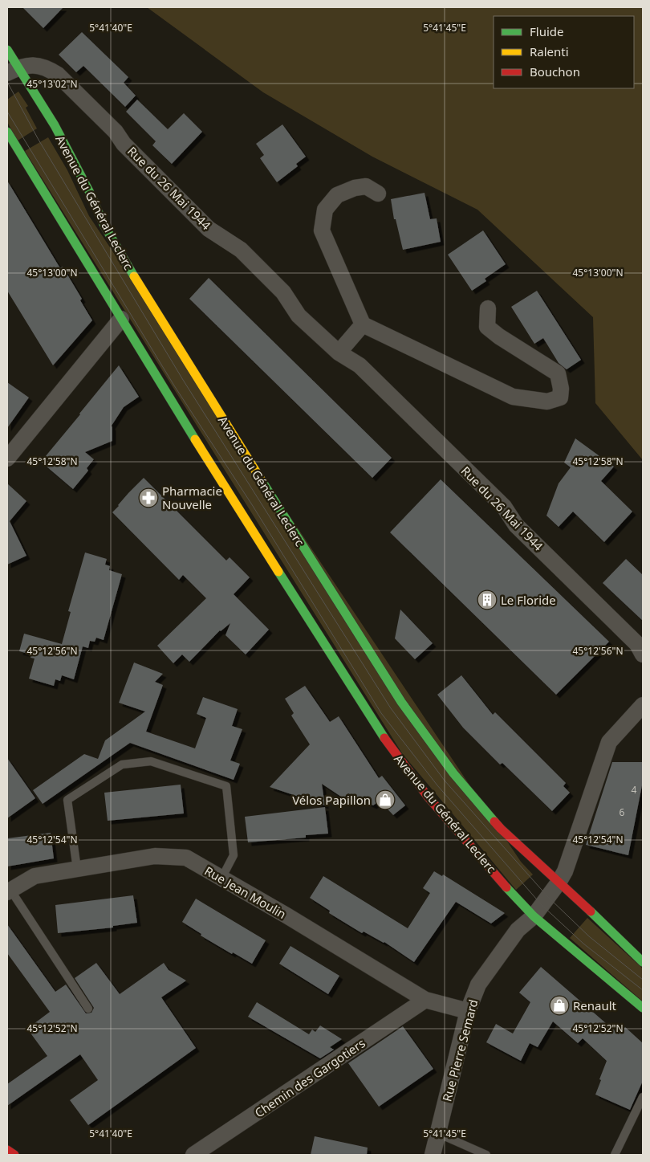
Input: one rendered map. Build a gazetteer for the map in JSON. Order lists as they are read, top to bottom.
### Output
{
  "streets": {
    "main road": ["Avenue du Général Leclerc"],
    "street": [
      "Rue du 26 Mai 1944",
      "Rue Jean Moulin",
      "Rue Pierre Semard",
      "Chemin des Gargotiers"
    ]
  },
  "crossings": [
    ["Rue du 26 Mai 1944", "Avenue du Général Leclerc"],
    ["Avenue du Général Leclerc", "Rue Pierre Semard"],
    ["Rue Jean Moulin", "Rue Pierre Semard"],
    ["Rue Jean Moulin", "Chemin des Gargotiers"]
  ],
  "places": {
    "pharmacy": ["Pharmacie Nouvelle"],
    "building": ["Le Floride"],
    "shop": ["Vélos Papillon", "Renault"]
  },
  "house_numbers": ["4", "6"],
  "legend": ["Fluide", "Ralenti", "Bouchon"],
  "coordinates": [
    "5°41'40\"E",
    "5°41'45\"E",
    "45°13'02\"N",
    "45°13'00\"N",
    "45°12'58\"N",
    "45°12'56\"N",
    "45°12'54\"N",
    "45°12'52\"N"
  ]
}
